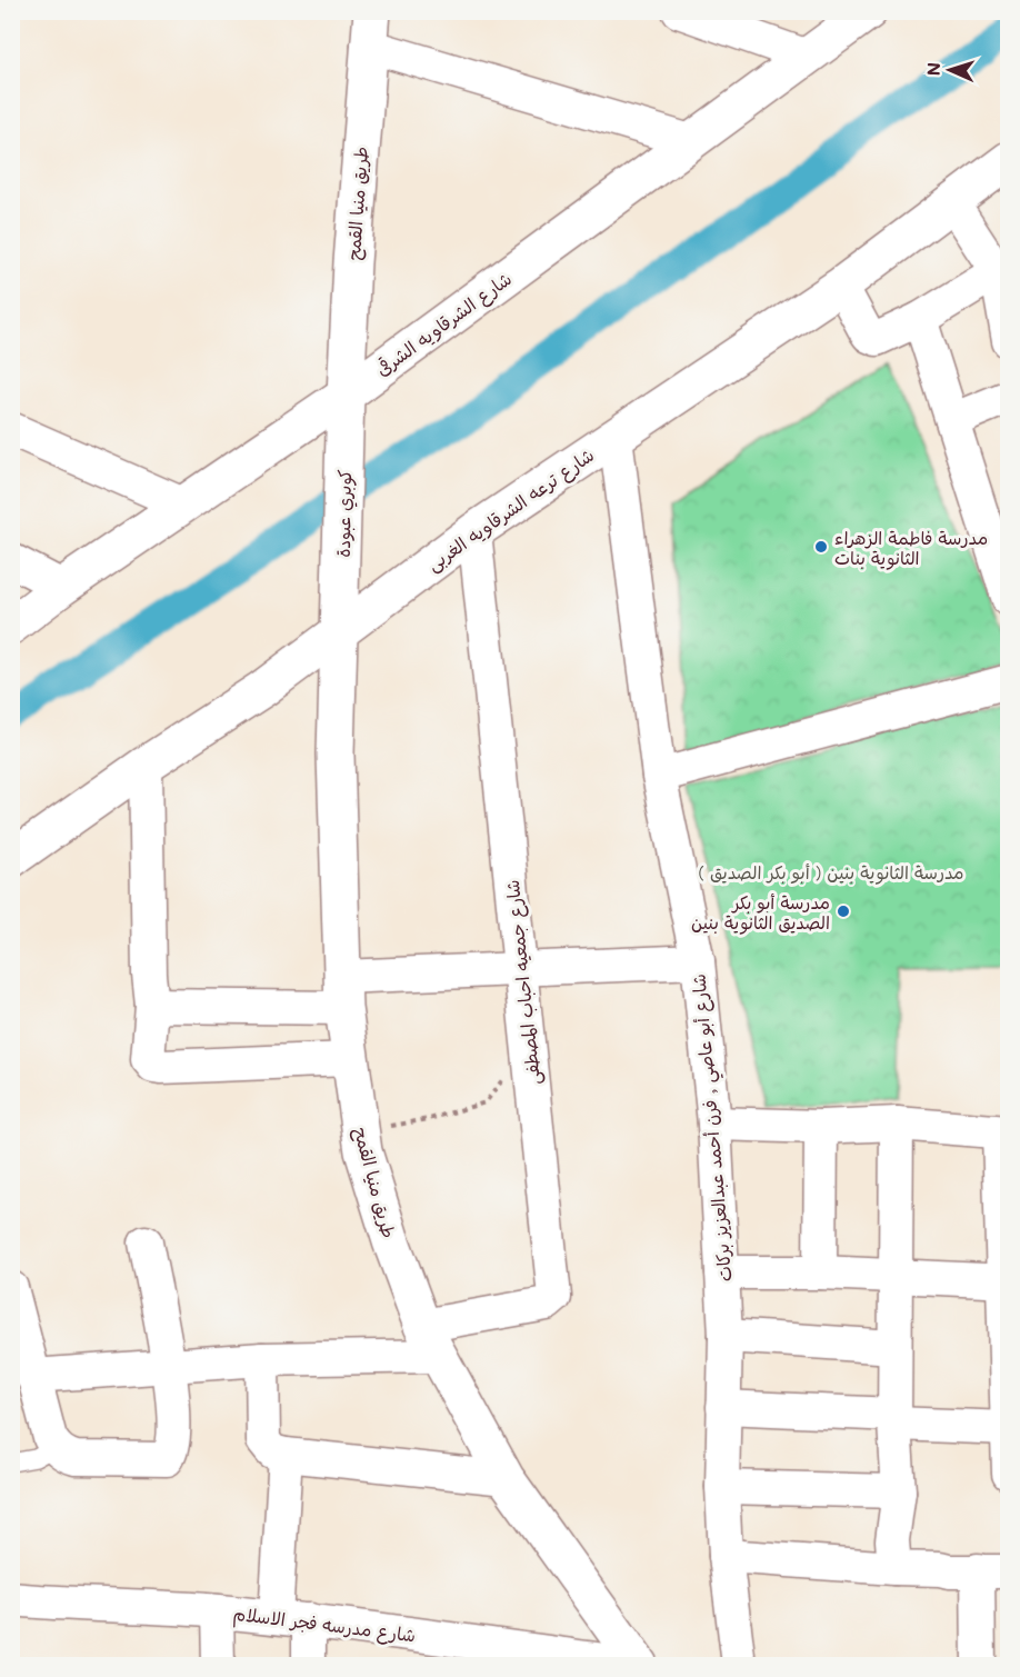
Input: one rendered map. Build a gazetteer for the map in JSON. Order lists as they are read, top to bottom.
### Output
{
  "streets": {
    "street": [
      "طريق منيا القمح",
      "شارع الشرقاويه الشرقى",
      "شارع ترعه الشرقاويه الغربى",
      "كوبري عبودة",
      "شارع جمعيه احباب المصطفى",
      "شارع أبو عاصي , فرن أحمد عبدالعزيز بركات",
      "شارع مدرسه فجر الاسلام"
    ]
  },
  "crossings": [
    ["طريق منيا القمح", "شارع الشرقاويه الشرقى"],
    ["طريق منيا القمح", "شارع ترعه الشرقاويه الغربى"],
    ["طريق منيا القمح", "كوبري عبودة"],
    ["طريق منيا القمح", "شارع جمعيه احباب المصطفى"],
    ["طريق منيا القمح", "شارع مدرسه فجر الاسلام"],
    ["شارع الشرقاويه الشرقى", "كوبري عبودة"],
    ["شارع ترعه الشرقاويه الغربى", "كوبري عبودة"],
    ["شارع ترعه الشرقاويه الغربى", "شارع جمعيه احباب المصطفى"],
    ["شارع ترعه الشرقاويه الغربى", "شارع أبو عاصي , فرن أحمد عبدالعزيز بركات"]
  ],
  "parks": ["مدرسة الثانوية بنين ( أبو بكر الصديق )"],
  "places": ["مدرسة فاطمة الزهراء الثانوية بنات", "مدرسة أبو بكر الصديق الثانوية بنين"],
  "north": "left"
}
